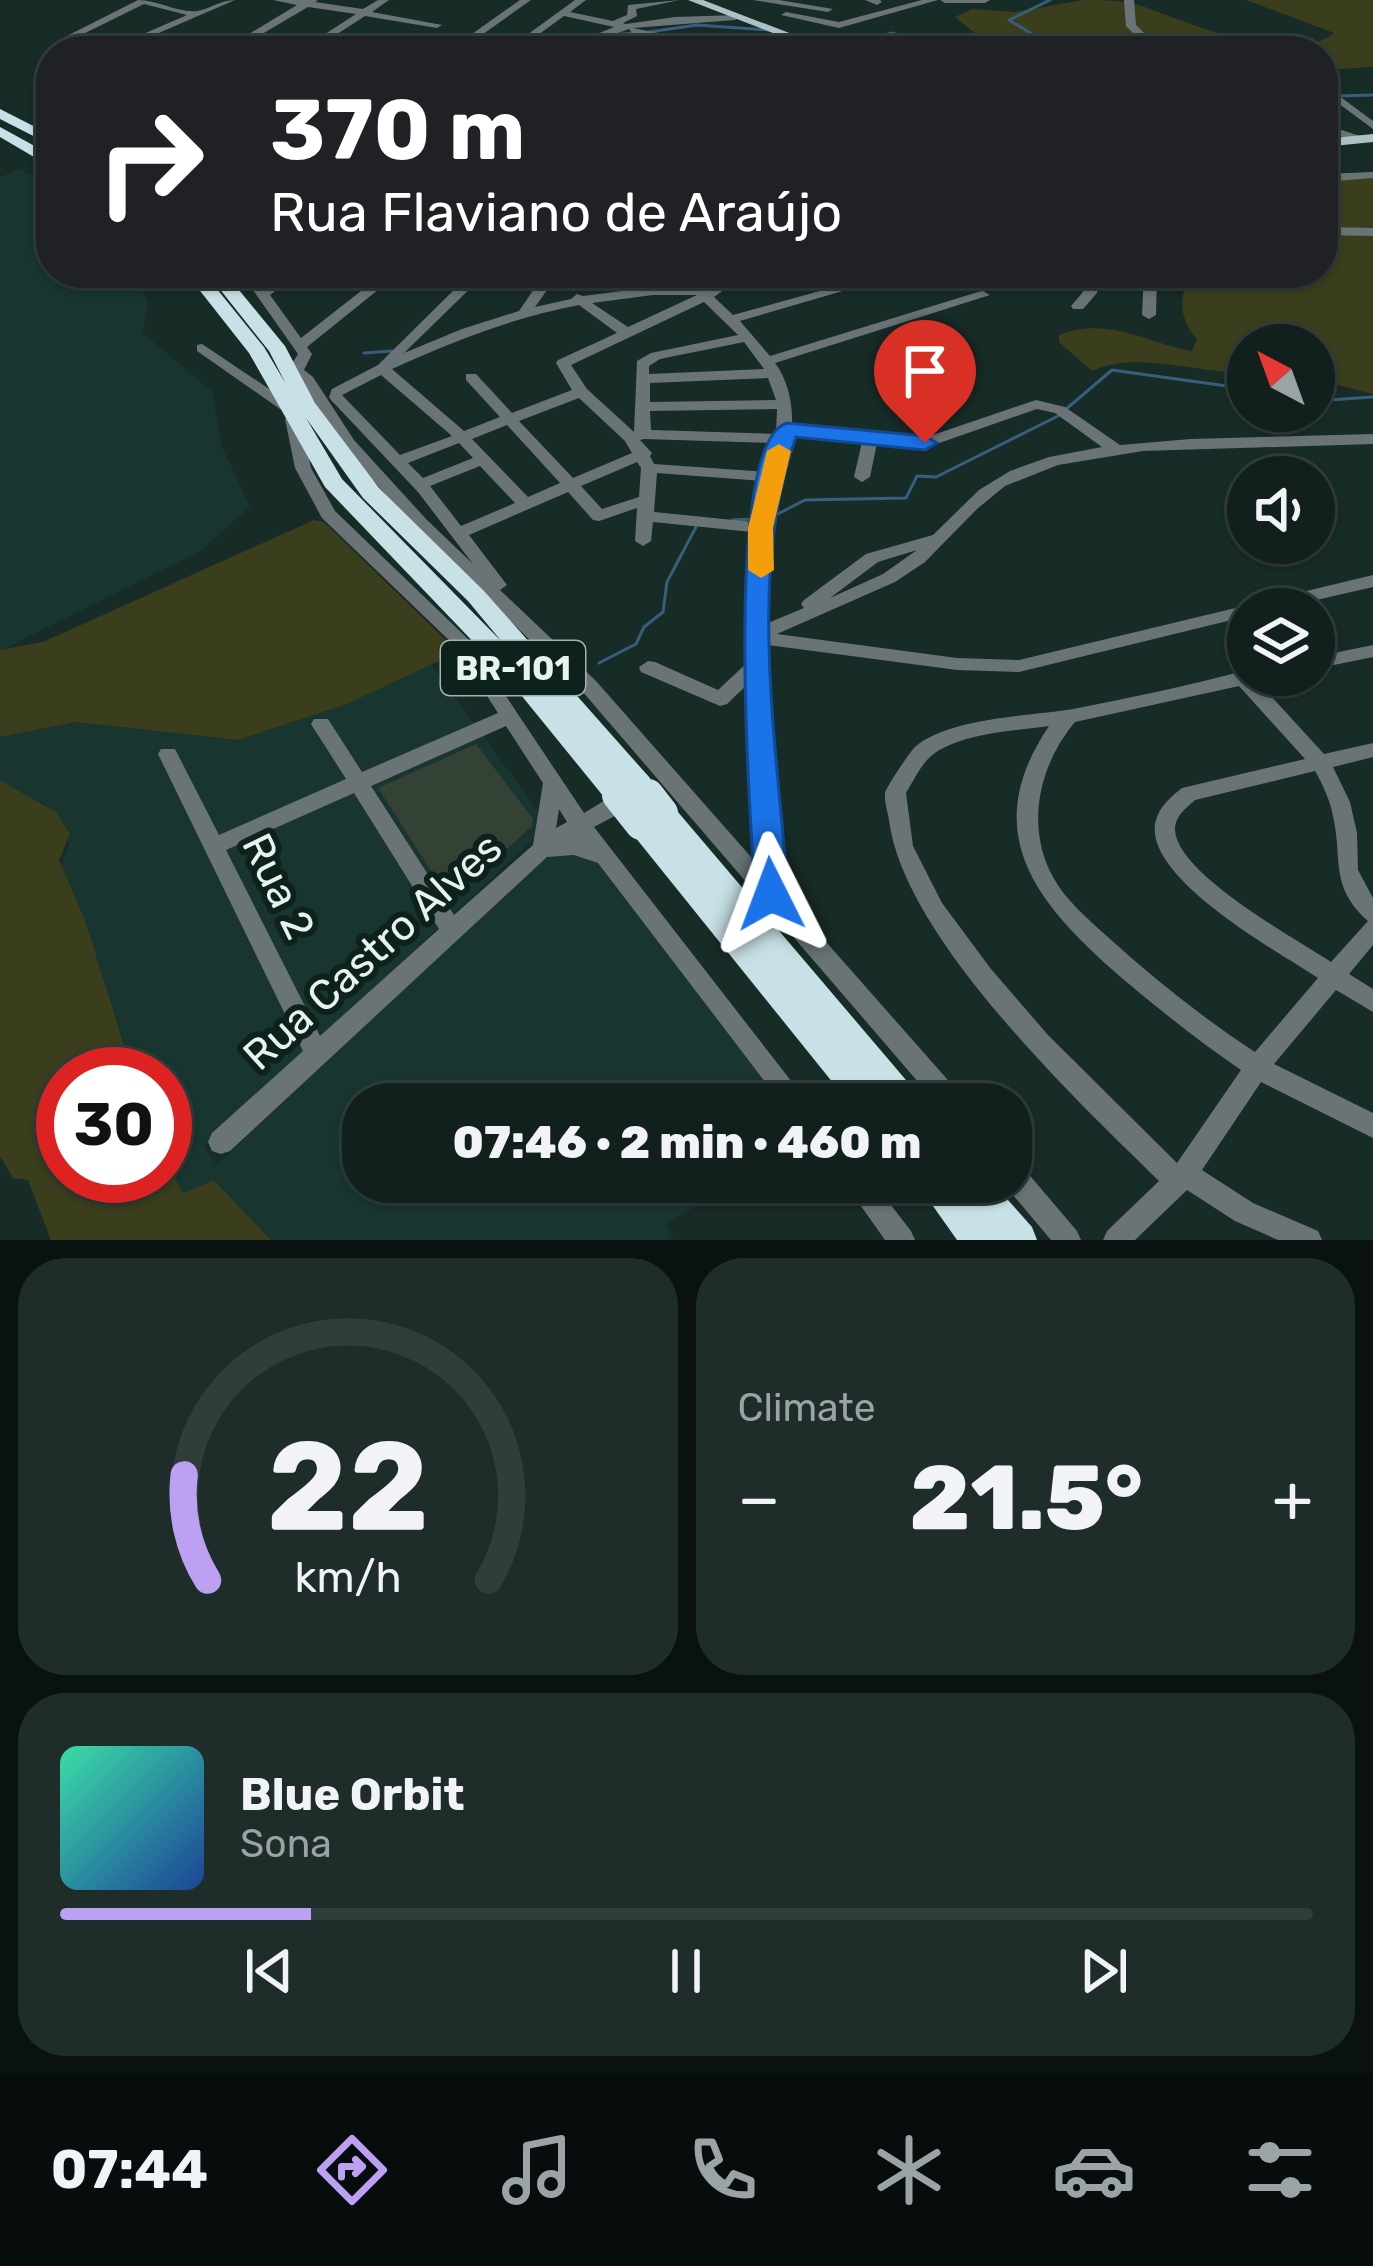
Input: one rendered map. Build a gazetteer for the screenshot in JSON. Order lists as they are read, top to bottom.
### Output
{
  "streets": {
    "highway": ["BR-101"],
    "street": ["Rua 2", "Rua Castro Alves"]
  },
  "crossings": [
    ["BR-101", "Rua Castro Alves"],
    ["Rua 2", "Rua Castro Alves"]
  ],
  "north": "top left",
  "page": {
    "turn": ["370 m", "Rua Flaviano de Araújo"],
    "limit": "30",
    "trip": "07:46 · 2 min · 460 m",
    "tile": "Climate",
    "heat": ["−", "21.5°", "+"],
    "song": ["Blue Orbit", "Sona"],
    "tabs": "07:44",
    "gauge": ["22", "km/h"]
  }
}
